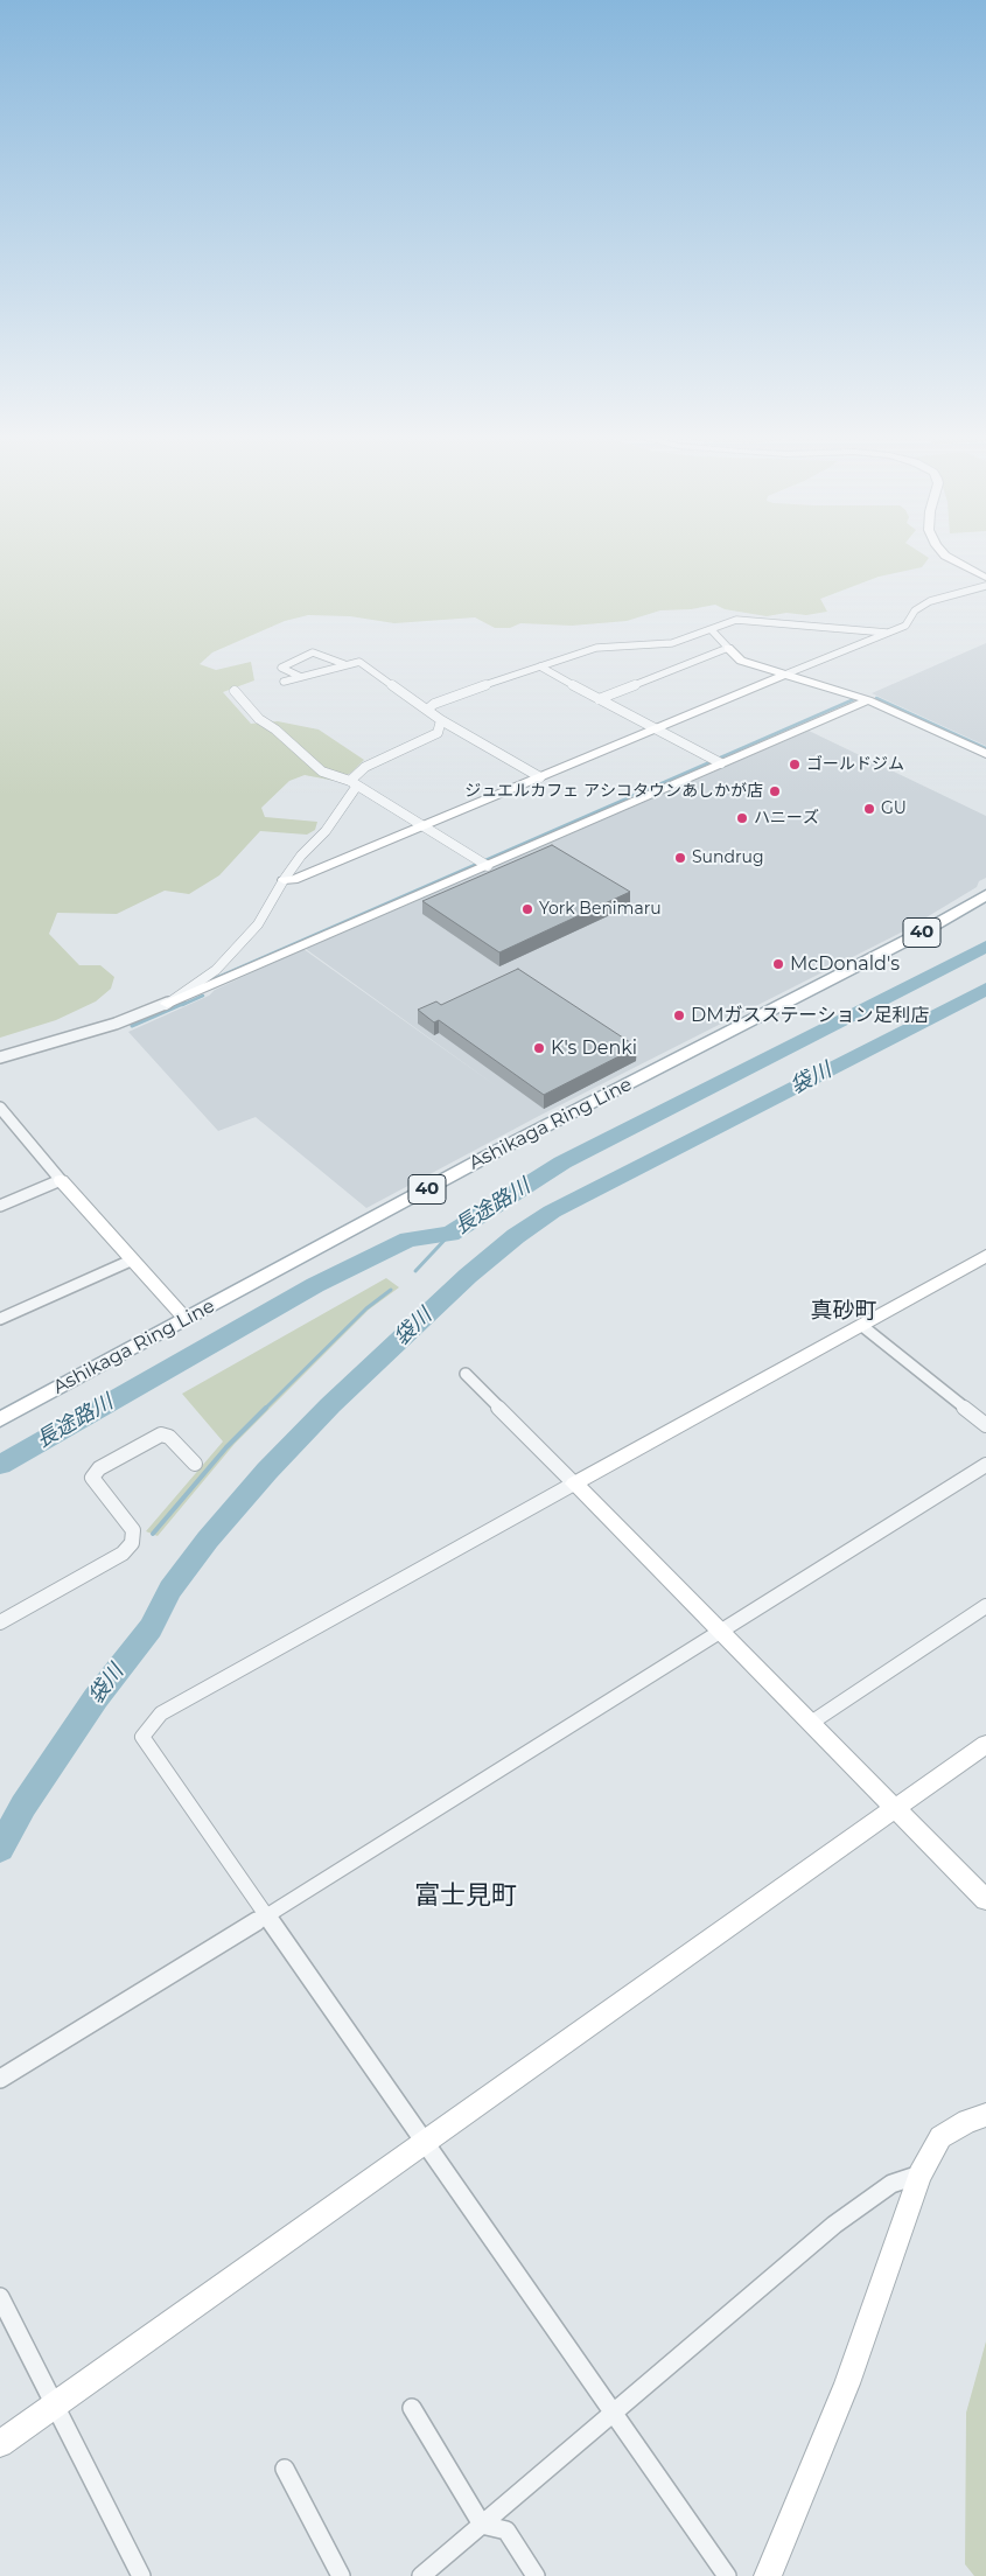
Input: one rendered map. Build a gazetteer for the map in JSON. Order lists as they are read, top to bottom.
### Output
{
  "streets": {
    "main road": ["40", "Ashikaga Ring Line"]
  },
  "crossings": [
    ["40", "Ashikaga Ring Line"]
  ],
  "districts": ["真砂町", "富士見町"],
  "water": ["袋川", "長途路川"],
  "places": [
    "ゴールドジム",
    "ジュエルカフェ アシコタウンあしかが店",
    "GU",
    "ハニーズ",
    "Sundrug",
    "York Benimaru",
    "McDonald's",
    "DMガスステーション足利店",
    "K's Denki"
  ]
}
